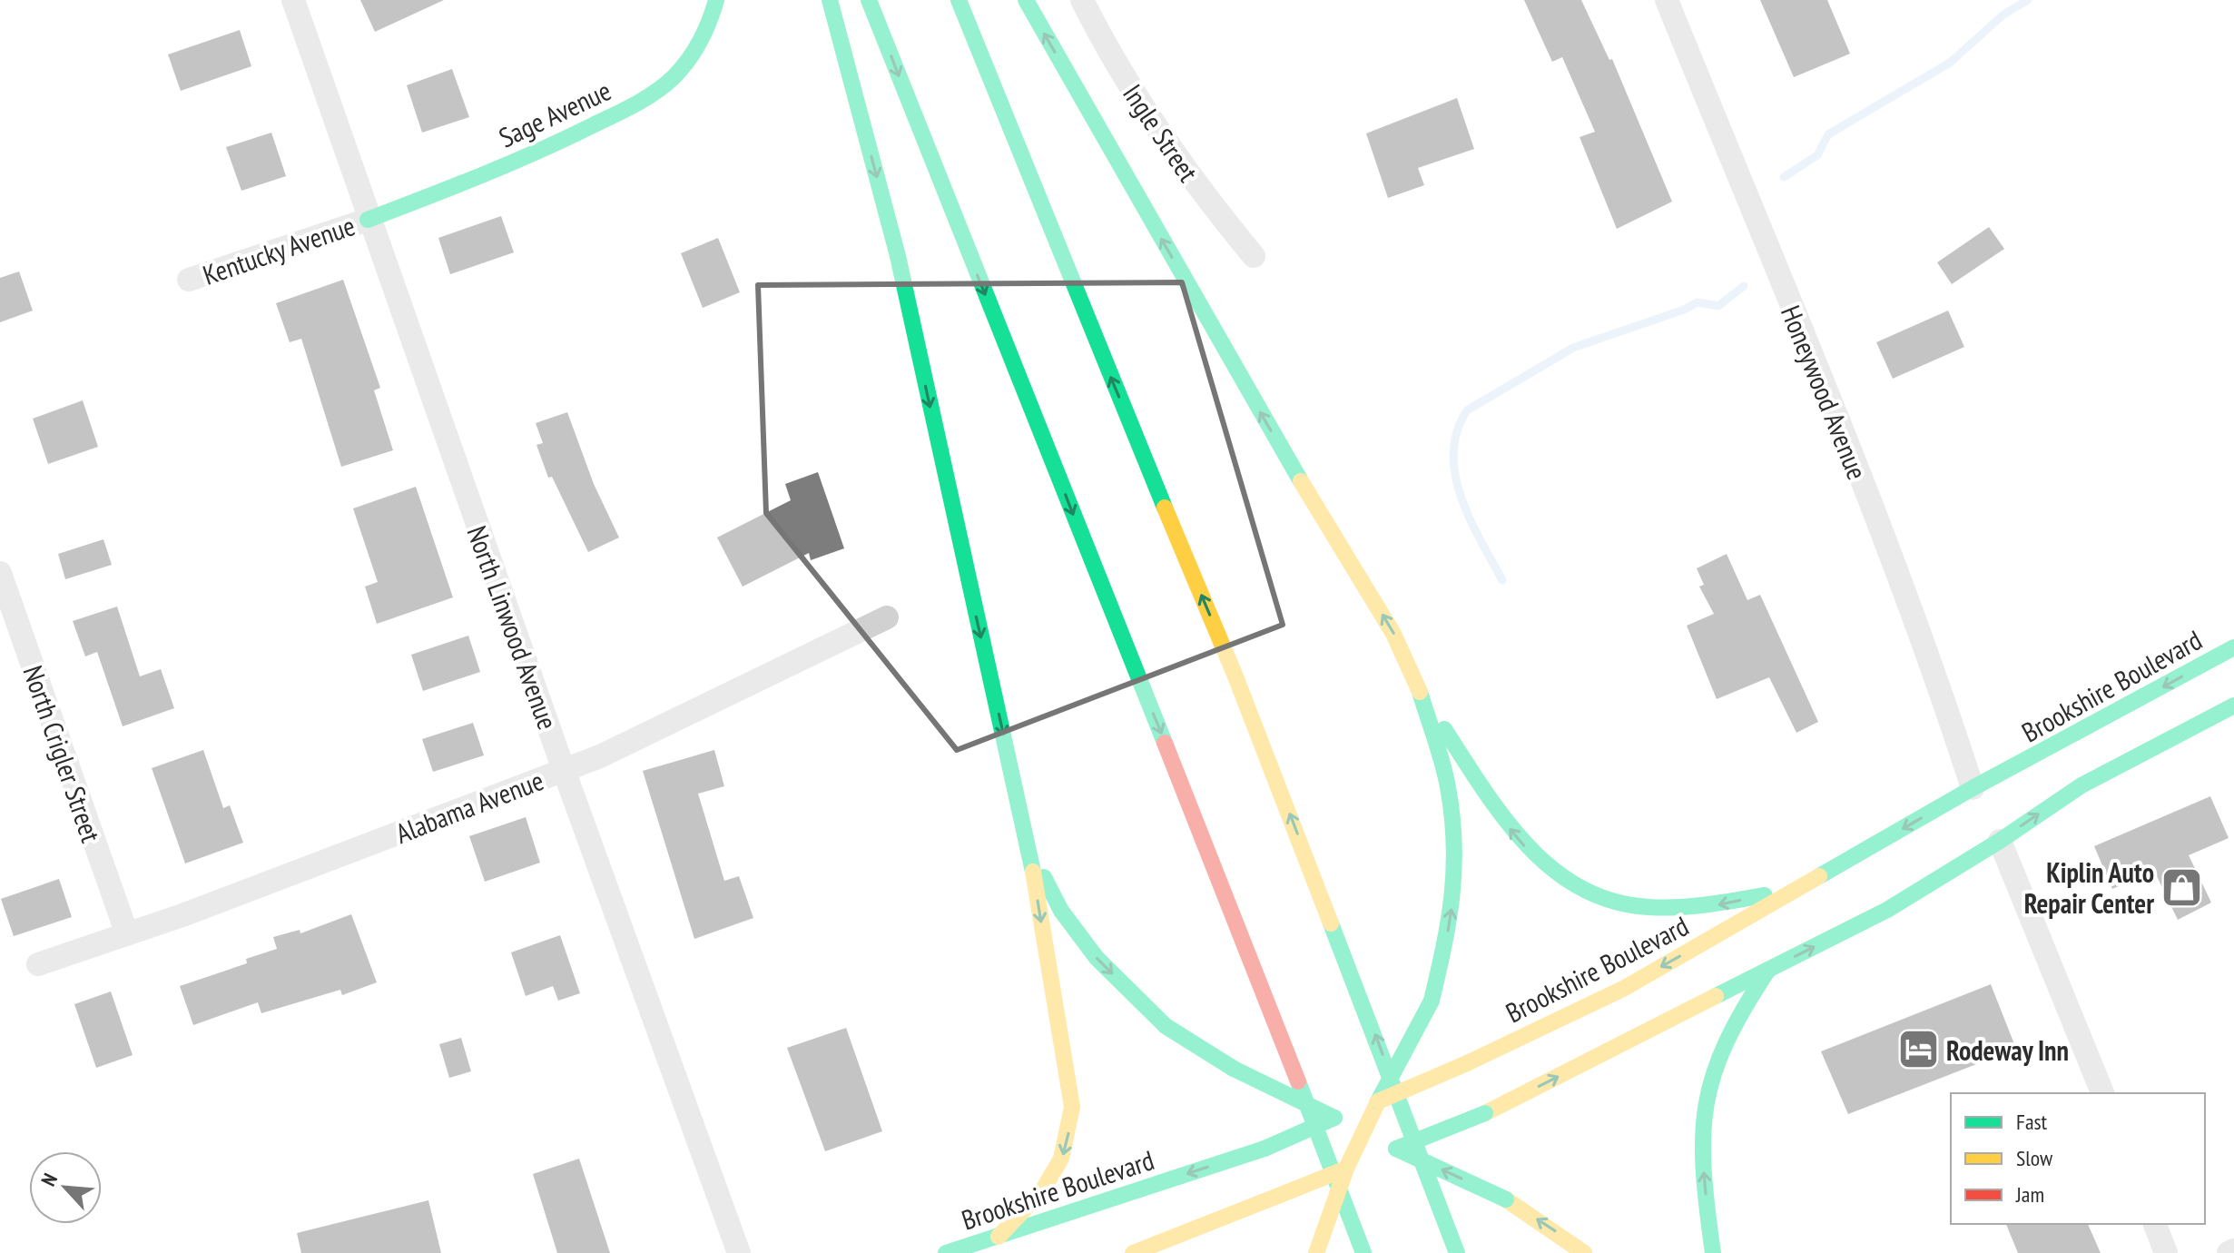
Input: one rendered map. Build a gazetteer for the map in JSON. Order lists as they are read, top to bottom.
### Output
{
  "streets": {
    "main road": ["Sage Avenue", "Brookshire Boulevard"],
    "street": [
      "Ingle Street",
      "Kentucky Avenue",
      "Honeywood Avenue",
      "North Linwood Avenue",
      "North Crigler Street",
      "Alabama Avenue"
    ]
  },
  "crossings": [
    ["Sage Avenue", "Kentucky Avenue"],
    ["Sage Avenue", "North Linwood Avenue"],
    ["Kentucky Avenue", "North Linwood Avenue"],
    ["Honeywood Avenue", "Brookshire Boulevard"],
    ["North Linwood Avenue", "Alabama Avenue"],
    ["North Crigler Street", "Alabama Avenue"]
  ],
  "places": {
    "shop": ["Kiplin Auto Repair Center"],
    "hotel": ["Rodeway Inn"]
  },
  "legend": ["Fast", "Slow", "Jam"],
  "north": "top left"
}
